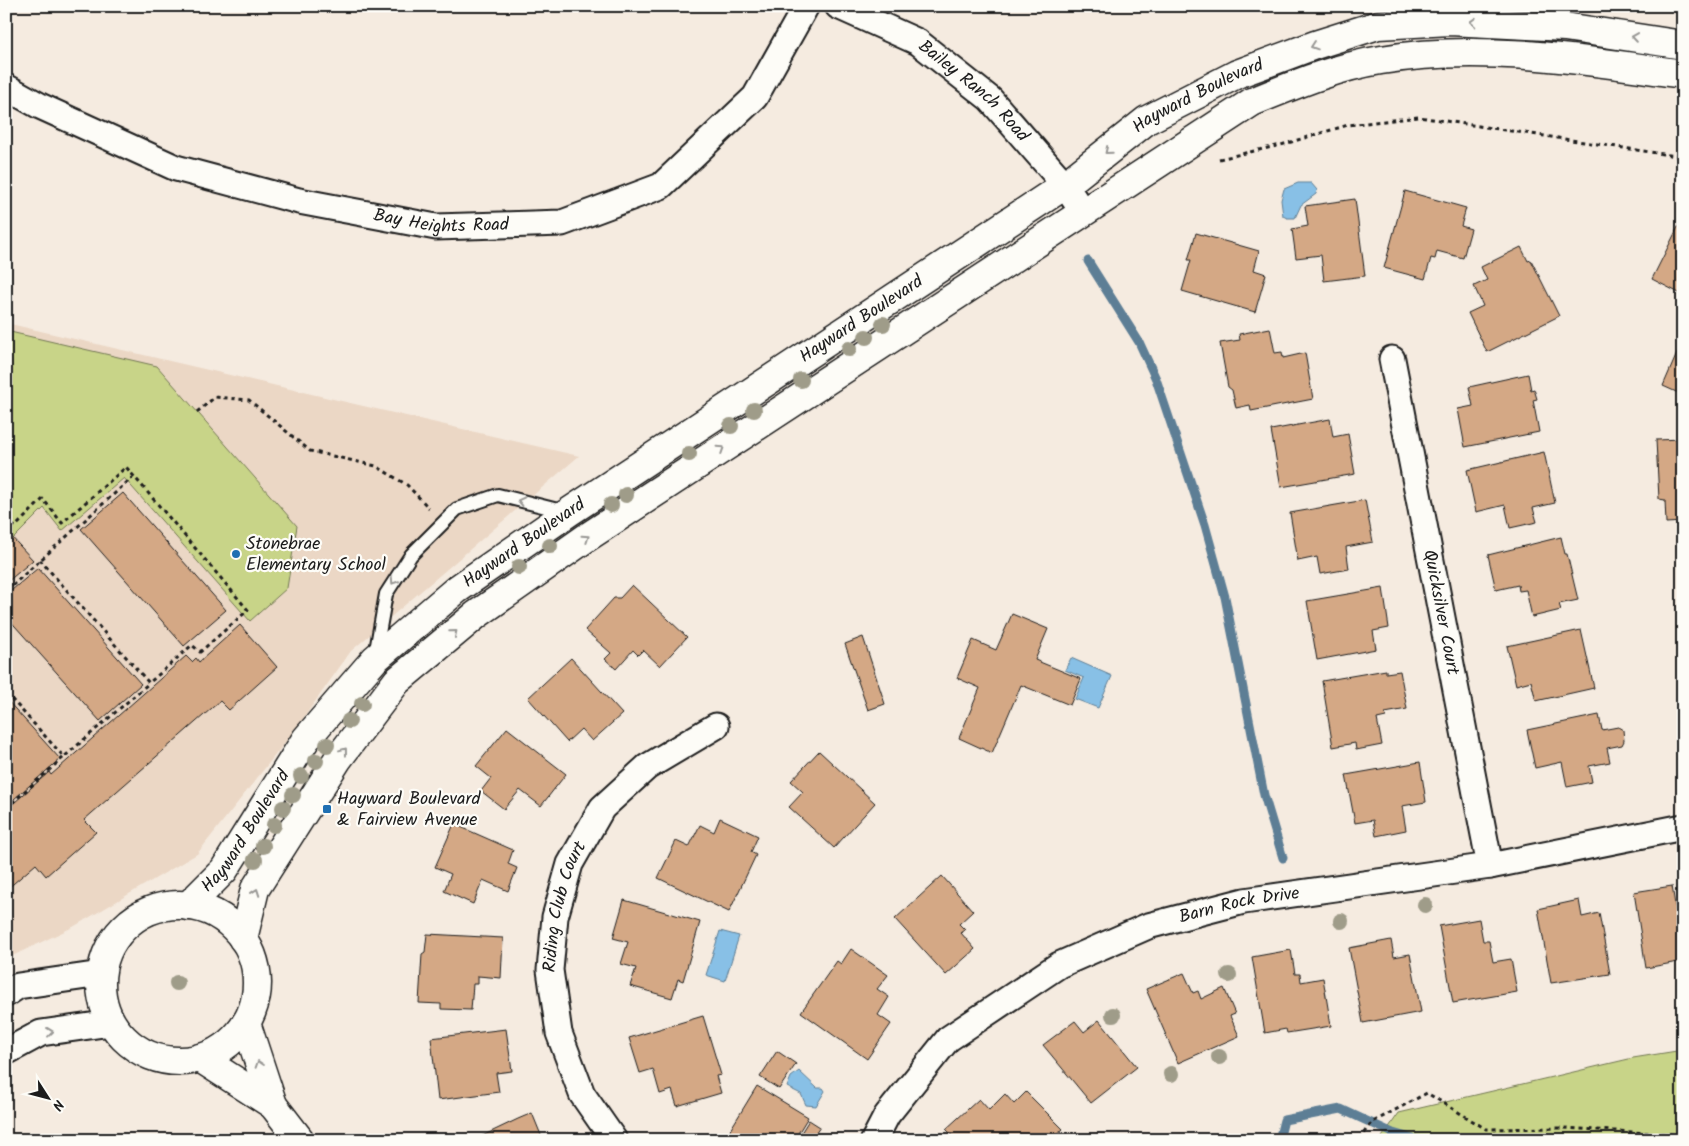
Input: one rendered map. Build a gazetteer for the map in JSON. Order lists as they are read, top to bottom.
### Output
{
  "streets": {
    "main road": ["Hayward Boulevard"],
    "street": [
      "Bailey Ranch Road",
      "Bay Heights Road",
      "Quicksilver Court",
      "Barn Rock Drive",
      "Riding Club Court"
    ]
  },
  "crossings": [
    ["Bailey Ranch Road", "Hayward Boulevard"],
    ["Quicksilver Court", "Barn Rock Drive"]
  ],
  "places": {
    "other": ["Stonebrae Elementary School"],
    "transit": ["Hayward Boulevard & Fairview Avenue"]
  },
  "north": "bottom right"
}
